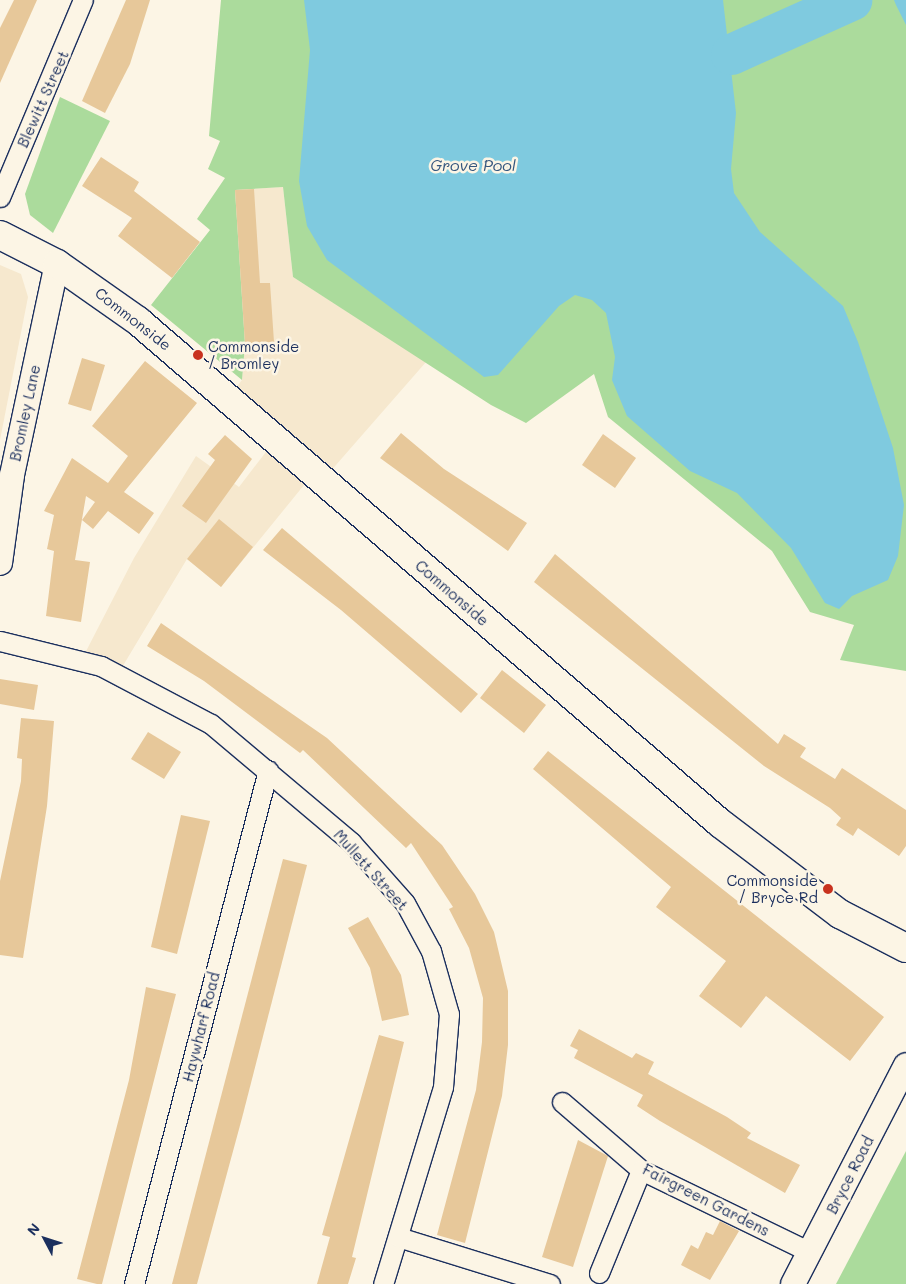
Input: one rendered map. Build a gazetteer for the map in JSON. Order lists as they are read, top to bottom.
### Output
{
  "streets": {
    "main road": ["Commonside"],
    "street": [
      "Blewitt Street",
      "Bromley Lane",
      "Mullett Street",
      "Haywharf Road",
      "Bryce Road",
      "Fairgreen Gardens"
    ]
  },
  "crossings": [
    ["Commonside", "Bromley Lane"],
    ["Mullett Street", "Haywharf Road"],
    ["Bryce Road", "Fairgreen Gardens"]
  ],
  "water": ["Grove Pool"],
  "places": ["Commonside / Bromley", "Commonside / Bryce Rd"],
  "north": "top left"
}
